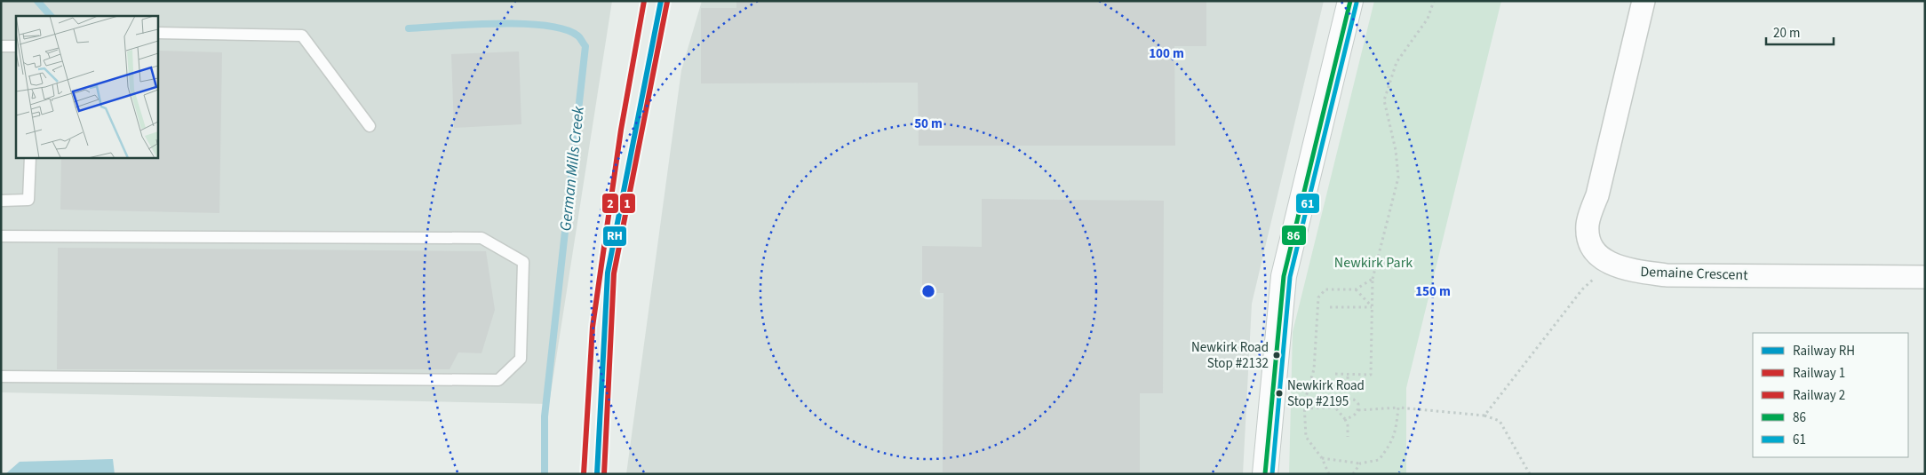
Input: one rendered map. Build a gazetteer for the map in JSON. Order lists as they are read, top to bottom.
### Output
{
  "streets": {
    "street": ["Demaine Crescent"]
  },
  "water": ["German Mills Creek"],
  "parks": ["Newkirk Park"],
  "places": ["Newkirk Road Stop #2132", "Newkirk Road Stop #2195"],
  "lines": [
    "rail line RH",
    "rail line 2",
    "transit line 86",
    "rail line 1",
    "transit line 61"
  ],
  "legend": [
    "Railway RH",
    "Railway 1",
    "Railway 2",
    "86",
    "61"
  ],
  "scale_bar": "20 m",
  "rings": ["100 m", "50 m", "150 m"]
}
